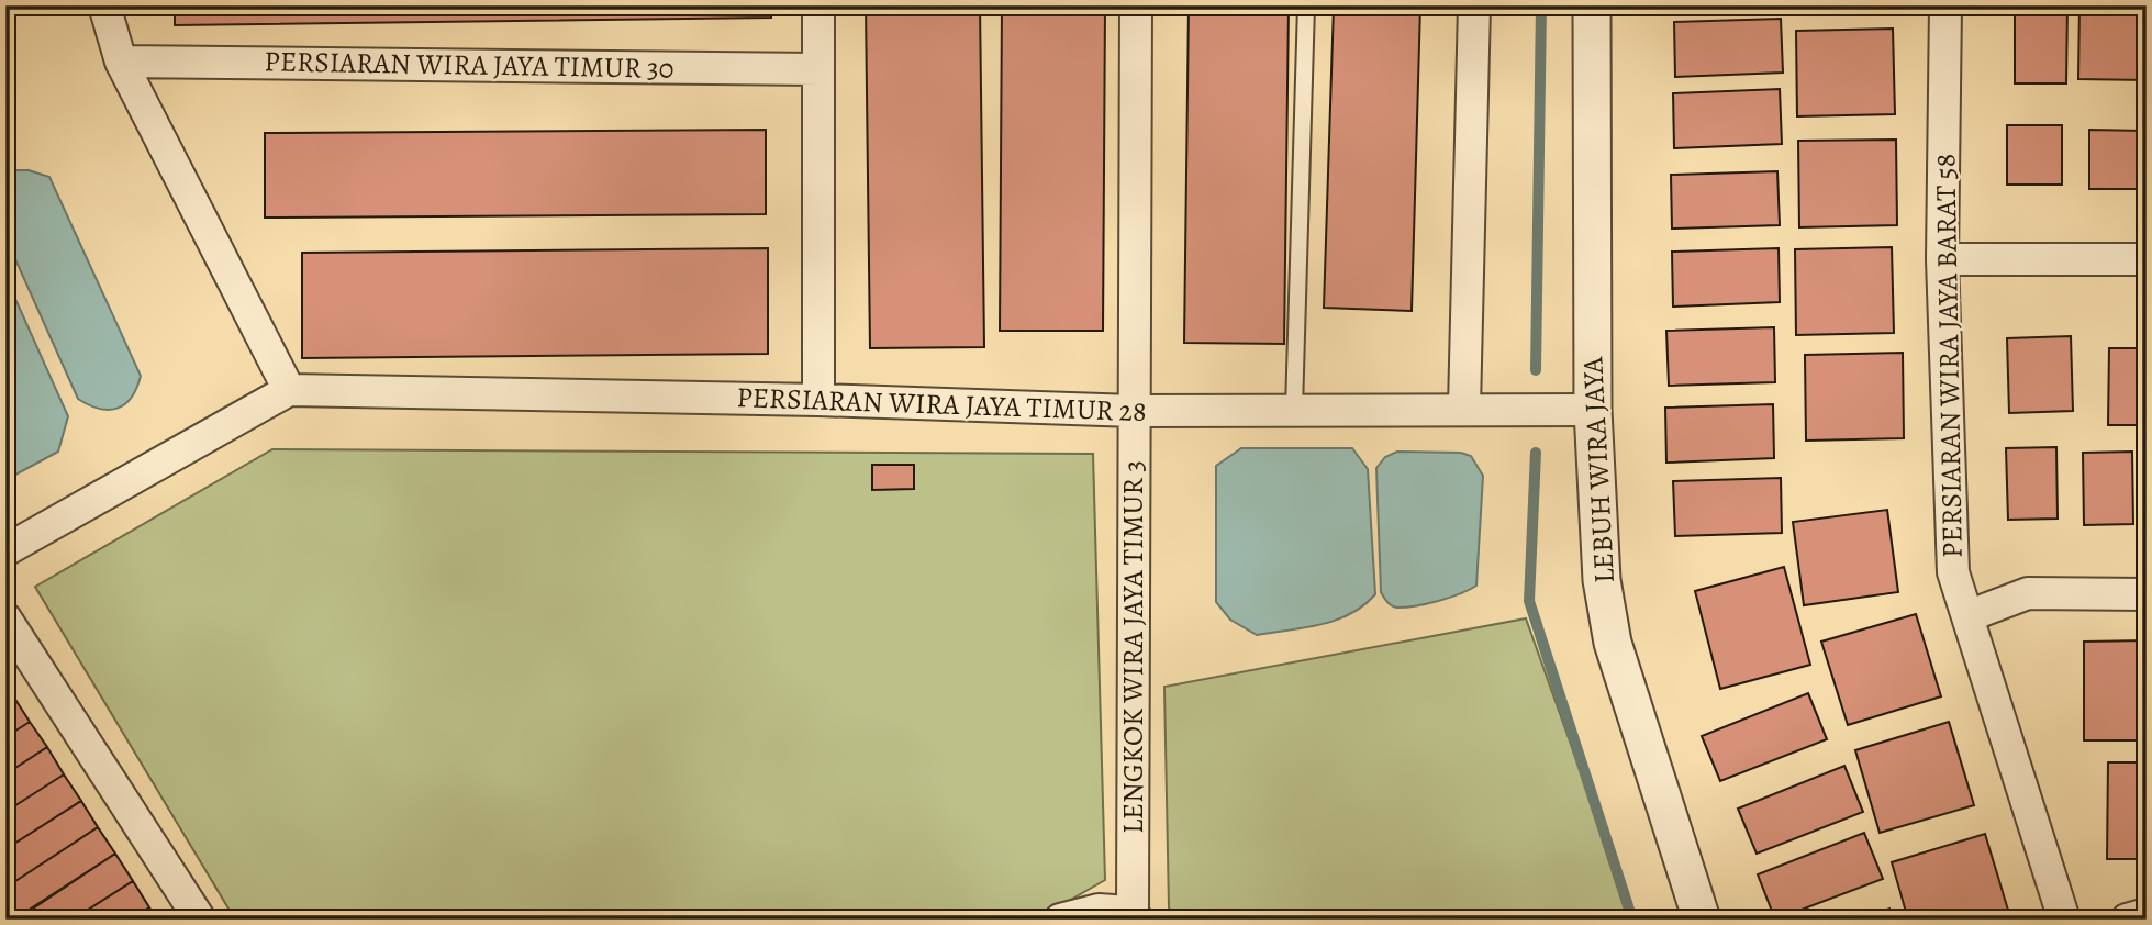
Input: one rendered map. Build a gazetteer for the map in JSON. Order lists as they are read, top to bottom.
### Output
{
  "streets": {
    "street": [
      "PERSIARAN WIRA JAYA TIMUR 30",
      "PERSIARAN WIRA JAYA BARAT 58",
      "PERSIARAN WIRA JAYA TIMUR 28",
      "LEBUH WIRA JAYA",
      "LENGKOK WIRA JAYA TIMUR 3"
    ]
  },
  "crossings": [
    ["PERSIARAN WIRA JAYA TIMUR 28", "LEBUH WIRA JAYA"],
    ["PERSIARAN WIRA JAYA TIMUR 28", "LENGKOK WIRA JAYA TIMUR 3"]
  ]
}
